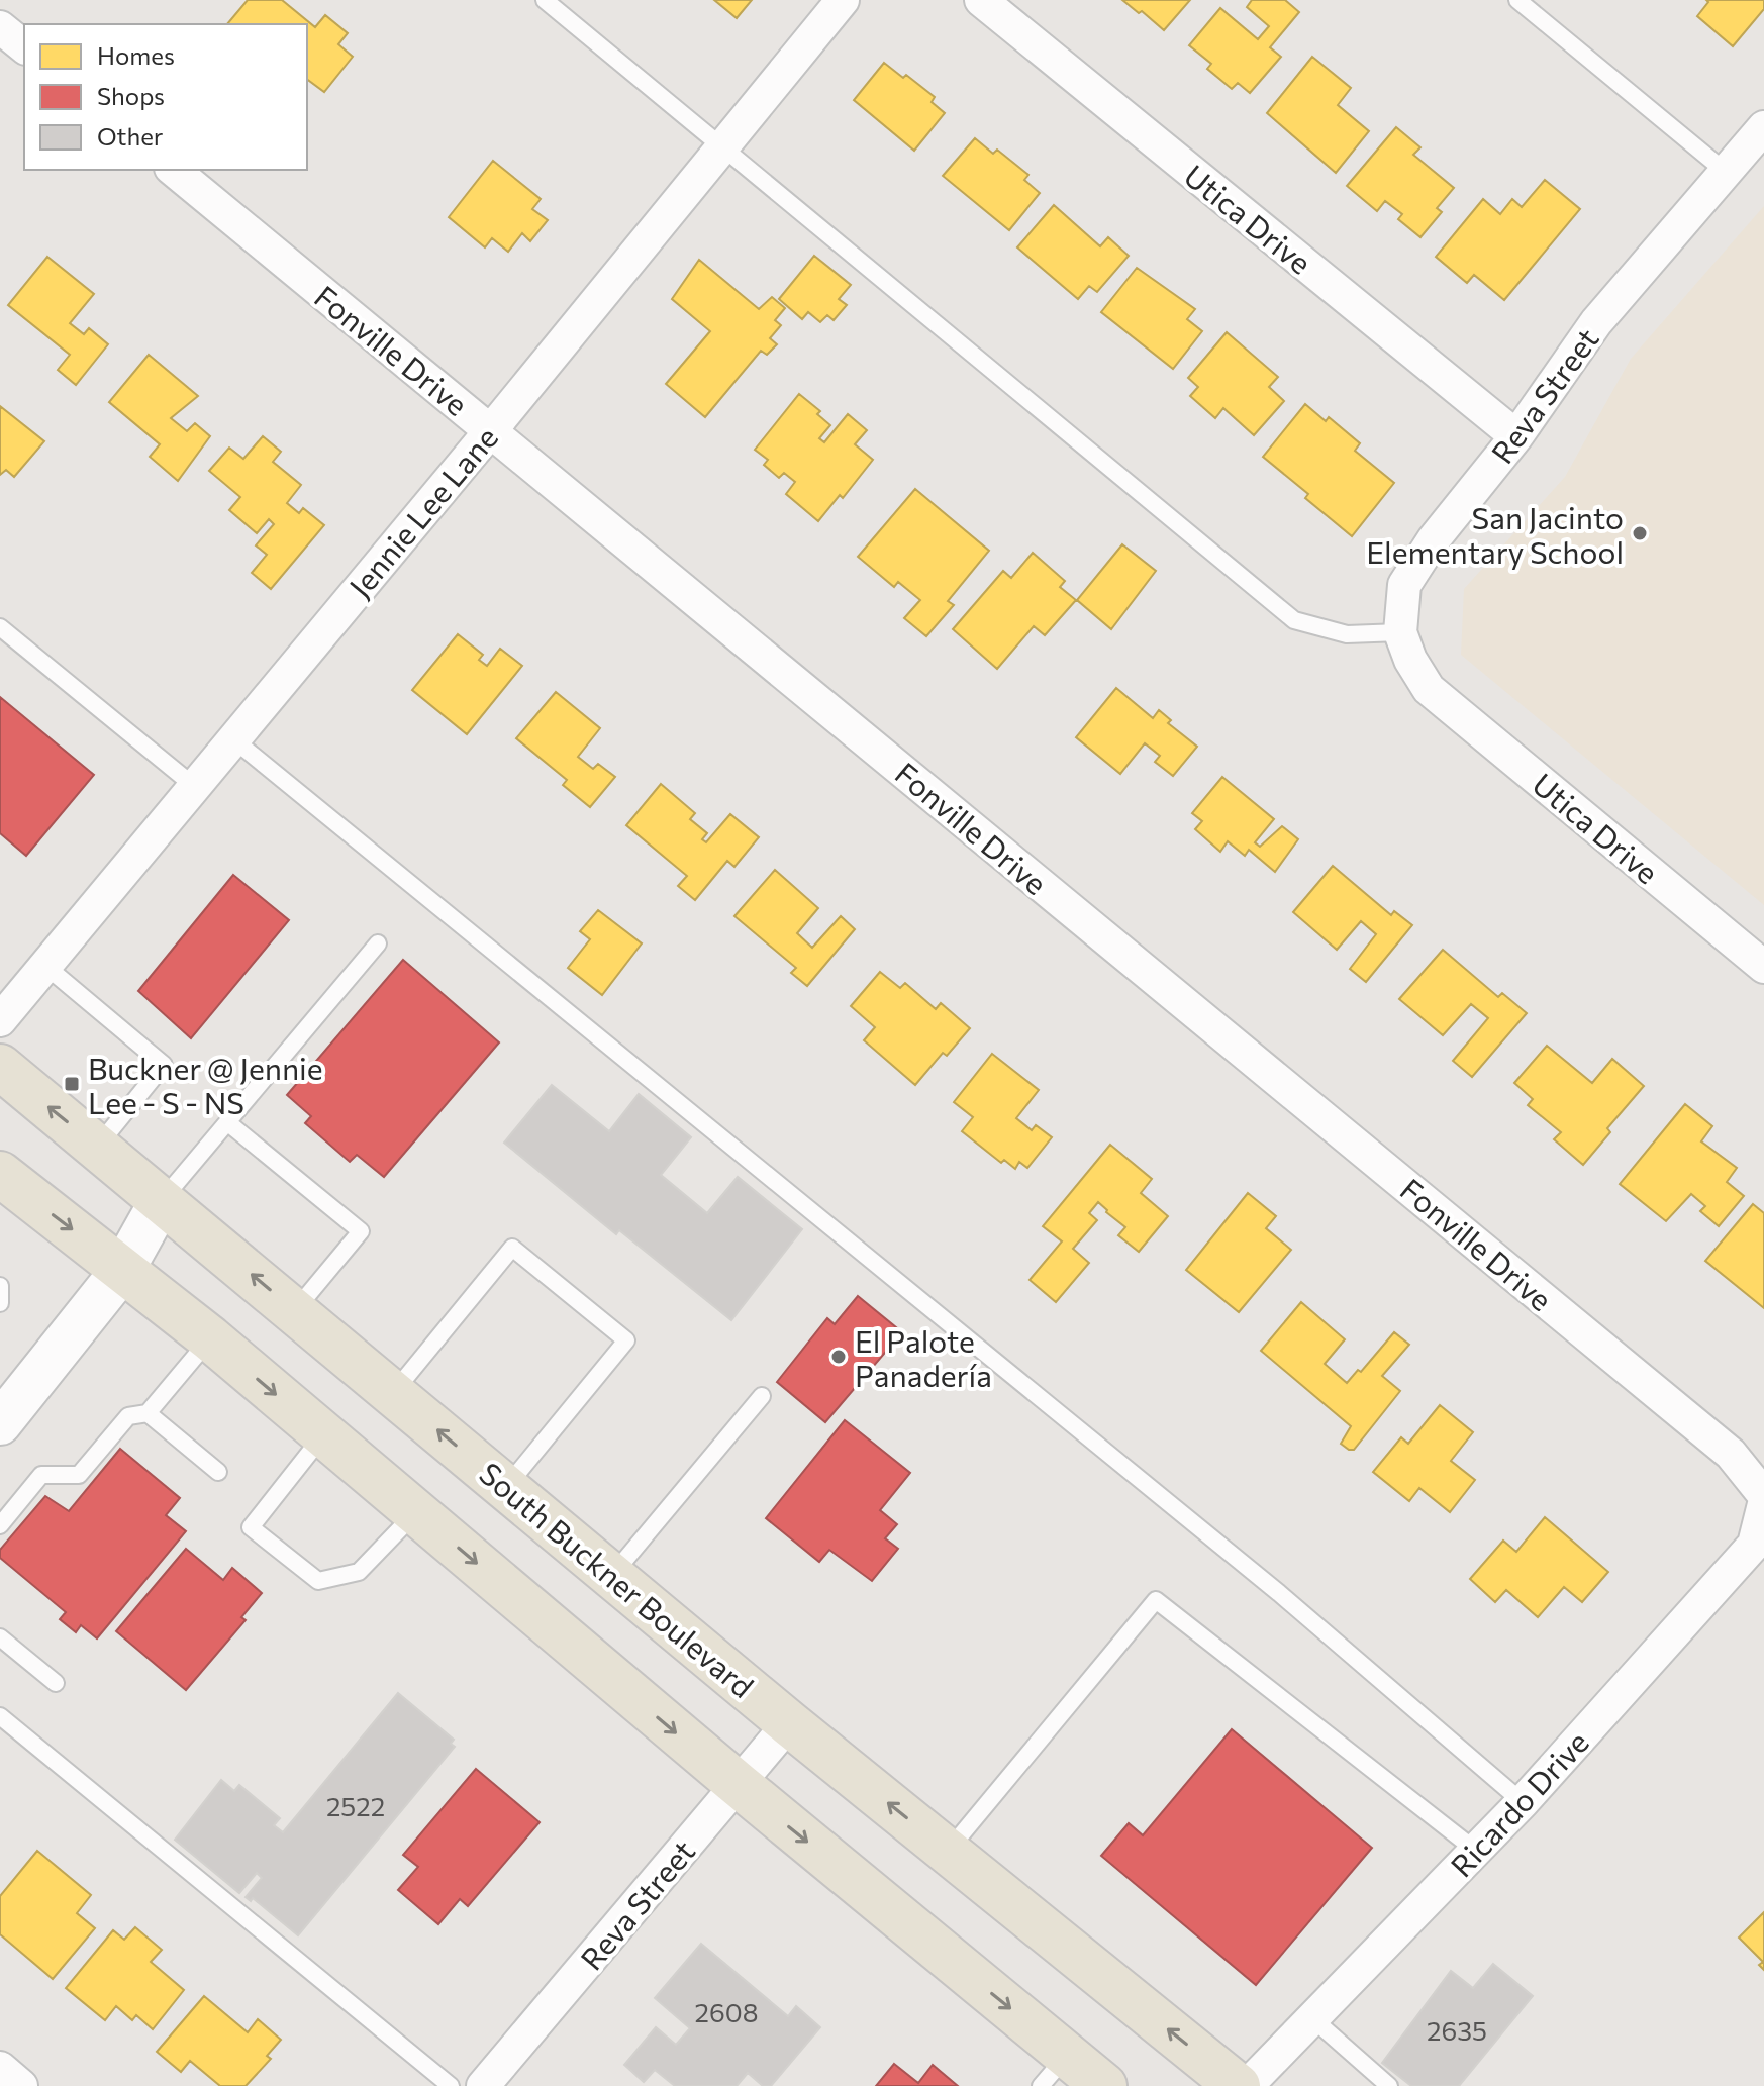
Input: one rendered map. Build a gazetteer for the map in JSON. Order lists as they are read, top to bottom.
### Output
{
  "streets": {
    "main road": ["South Buckner Boulevard"],
    "street": [
      "Utica Drive",
      "Fonville Drive",
      "Reva Street",
      "Jennie Lee Lane",
      "Ricardo Drive"
    ]
  },
  "crossings": [
    ["Utica Drive", "Reva Street"],
    ["Fonville Drive", "Jennie Lee Lane"],
    ["Reva Street", "South Buckner Boulevard"]
  ],
  "places": {
    "other": ["San Jacinto Elementary School", "El Palote Panadería"],
    "transit": ["Buckner @ Jennie Lee - S - NS"]
  },
  "house_numbers": ["2522", "2608", "2635"],
  "legend": ["Homes", "Shops", "Other"]
}
